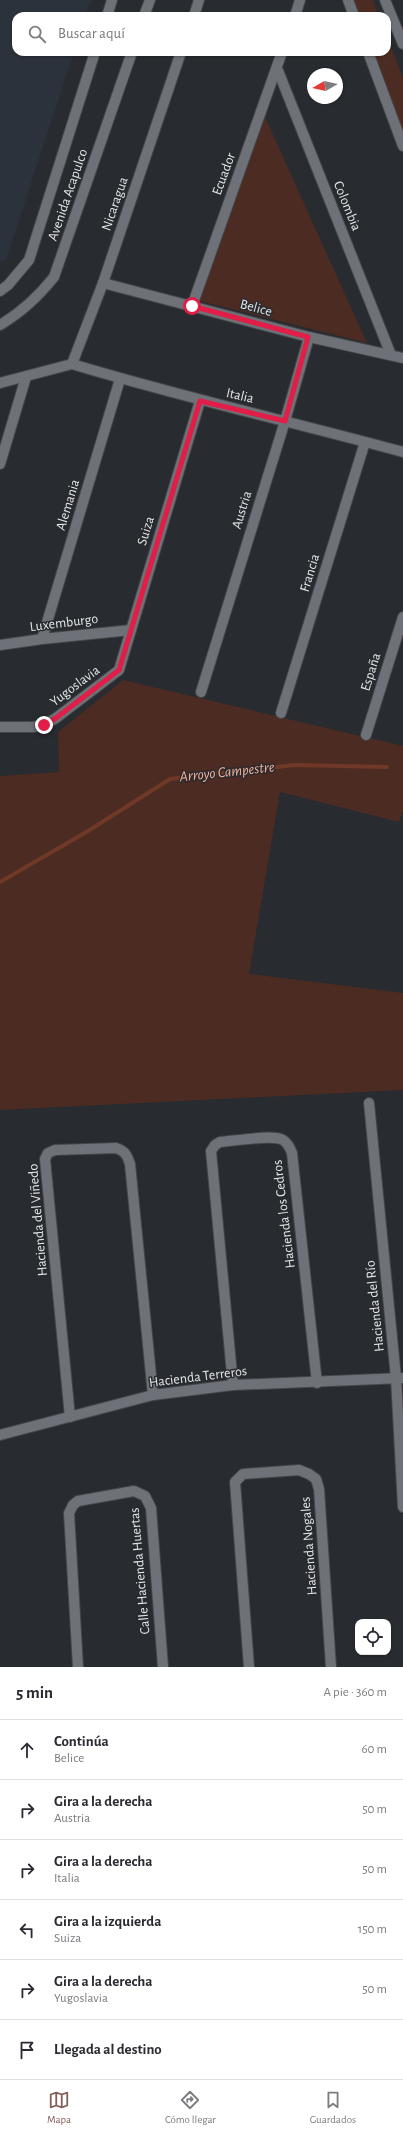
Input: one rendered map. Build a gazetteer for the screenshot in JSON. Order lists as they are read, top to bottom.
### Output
{
  "streets": {
    "street": [
      "Ecuador",
      "Avenida Acapulco",
      "Nicaragua",
      "Colombia",
      "Belice",
      "Italia",
      "Alemania",
      "Austria",
      "Suiza",
      "Francia",
      "Luxemburgo",
      "España",
      "Yugoslavia",
      "Hacienda los Cedros",
      "Hacienda del Viñedo",
      "Hacienda del Río",
      "Hacienda Terreros",
      "Hacienda Nogales",
      "Calle Hacienda Huertas"
    ]
  },
  "crossings": [
    ["Ecuador", "Colombia"],
    ["Ecuador", "Belice"],
    ["Nicaragua", "Belice"],
    ["Nicaragua", "Italia"],
    ["Colombia", "Belice"],
    ["Belice", "Austria"],
    ["Italia", "Alemania"],
    ["Italia", "Austria"],
    ["Italia", "Suiza"],
    ["Italia", "Francia"],
    ["Alemania", "Luxemburgo"],
    ["Suiza", "Luxemburgo"],
    ["Suiza", "Yugoslavia"],
    ["Hacienda los Cedros", "Hacienda Terreros"],
    ["Hacienda del Viñedo", "Hacienda Terreros"],
    ["Hacienda del Río", "Hacienda Terreros"]
  ],
  "water": ["Arroyo Campestre"],
  "north": "left",
  "page": {
    "search": "Buscar aquí",
    "heading": ["5 min", "A pie · 360 m"],
    "list": [
      ["Continúa", "Belice", "60 m"],
      ["Gira a la derecha", "Austria", "50 m"],
      ["Gira a la derecha", "Italia", "50 m"],
      ["Gira a la izquierda", "Suiza", "150 m"],
      ["Gira a la derecha", "Yugoslavia", "50 m"],
      "Llegada al destino"
    ],
    "nav": ["Mapa", "Cómo llegar", "Guardados"]
  }
}
